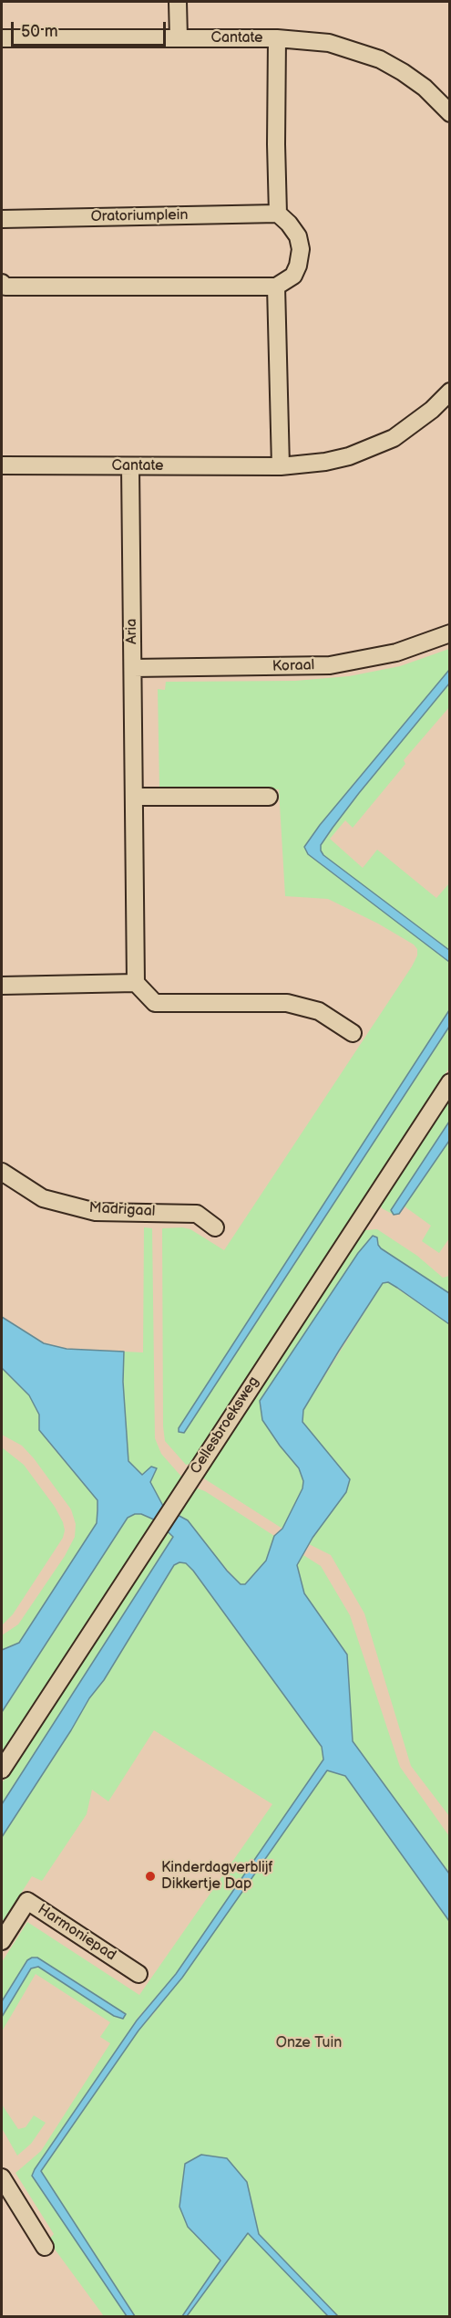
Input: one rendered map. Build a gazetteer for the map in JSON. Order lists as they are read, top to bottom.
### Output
{
  "streets": {
    "street": [
      "Cantate",
      "Oratoriumplein",
      "Aria",
      "Koraal",
      "Madrigaal",
      "Cellesbroeksweg",
      "Harmoniepad"
    ]
  },
  "crossings": [
    ["Cantate", "Aria"],
    ["Aria", "Koraal"]
  ],
  "parks": ["Onze Tuin"],
  "places": ["Kinderdagverblijf Dikkertje Dap"],
  "scale_bar": "50 m"
}
